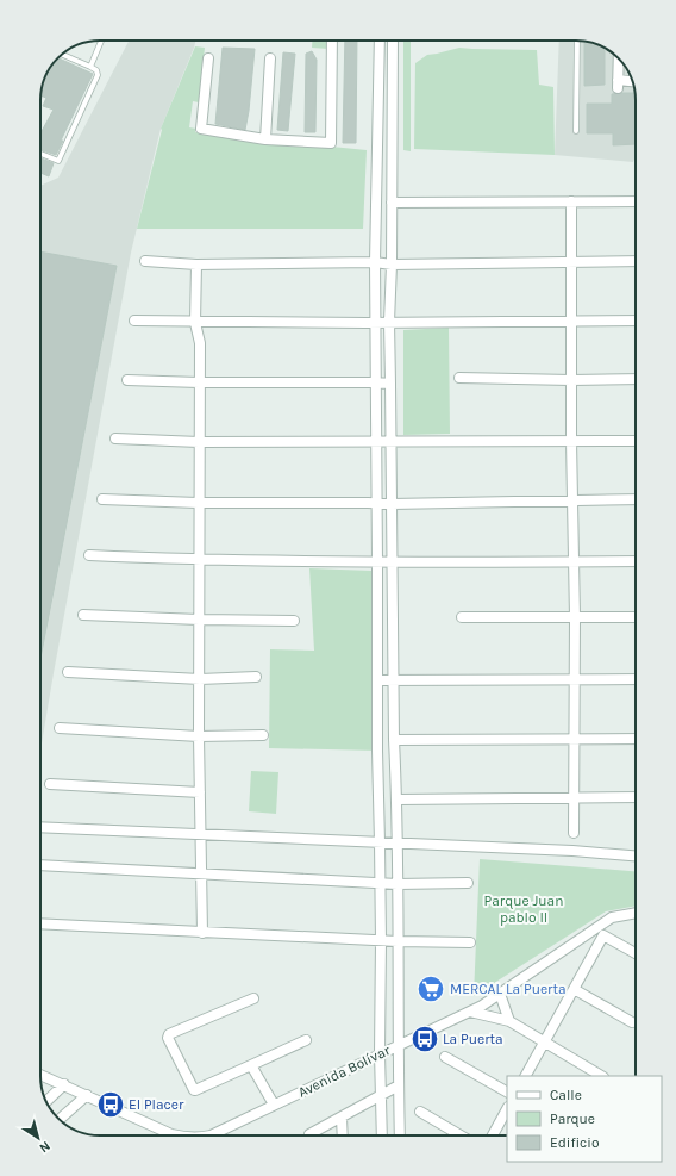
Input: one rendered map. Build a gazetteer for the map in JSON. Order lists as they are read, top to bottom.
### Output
{
  "streets": {
    "street": ["Avenida Bolívar"]
  },
  "parks": ["Parque Juan pablo II"],
  "places": {
    "supermarket": ["MERCAL La Puerta"],
    "bus stop": ["La Puerta", "El Placer"]
  },
  "legend": ["Calle", "Parque", "Edificio"],
  "north": "bottom right"
}
